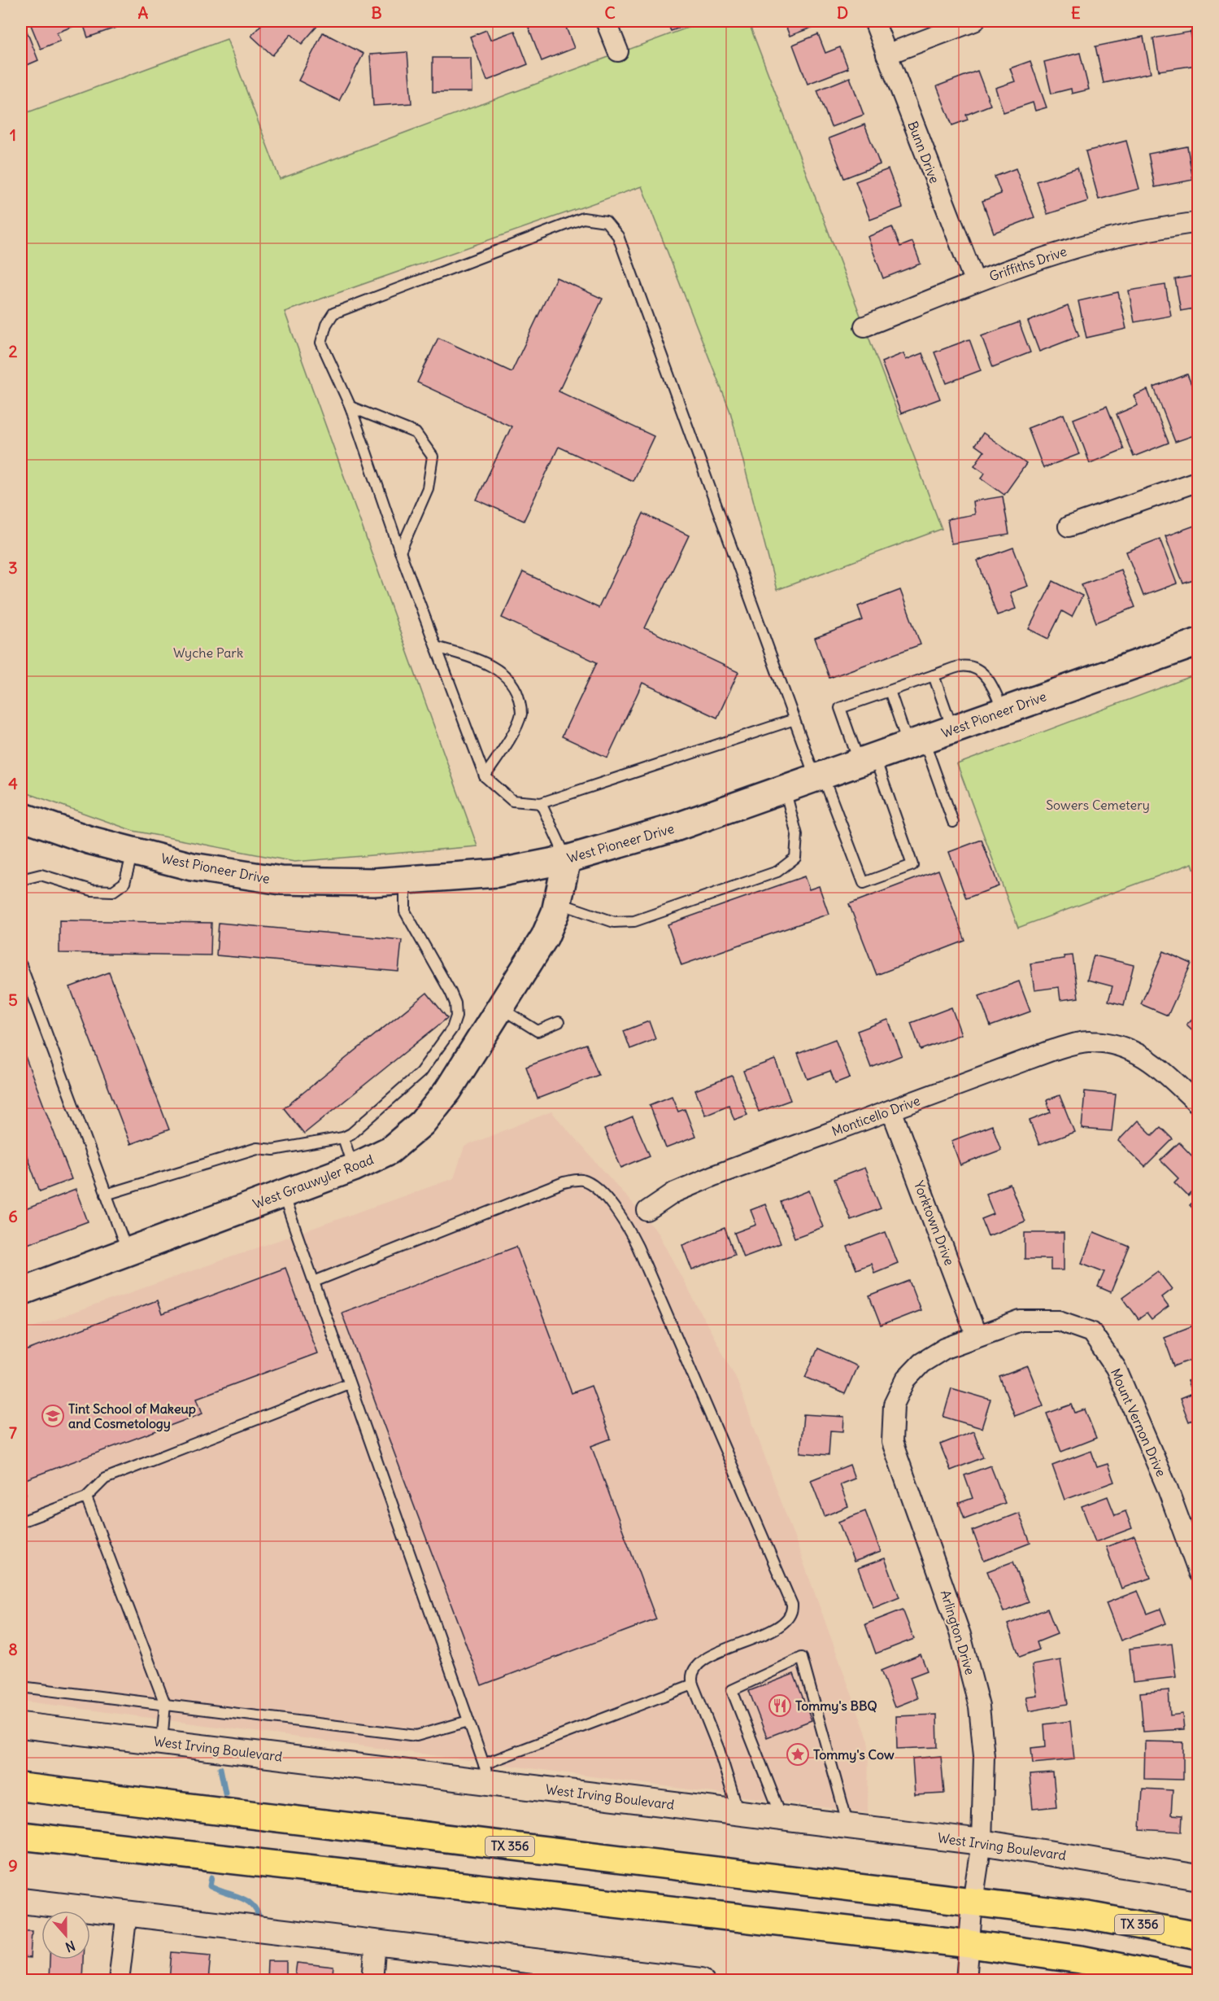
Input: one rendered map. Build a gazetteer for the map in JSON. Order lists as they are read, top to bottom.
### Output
{
  "streets": {
    "main road": ["West Pioneer Drive", "West Grauwyler Road", "TX 356"],
    "street": [
      "Bunn Drive",
      "Griffiths Drive",
      "Monticello Drive",
      "Yorktown Drive",
      "Mount Vernon Drive",
      "Arlington Drive",
      "West Irving Boulevard"
    ]
  },
  "crossings": [
    ["Bunn Drive", "Griffiths Drive"],
    ["West Pioneer Drive", "West Grauwyler Road"],
    ["Monticello Drive", "Yorktown Drive"],
    ["Yorktown Drive", "Mount Vernon Drive"],
    ["Yorktown Drive", "Arlington Drive"],
    ["Mount Vernon Drive", "Arlington Drive"],
    ["Arlington Drive", "West Irving Boulevard"],
    ["Arlington Drive", "TX 356"]
  ],
  "parks": ["Wyche Park", "Sowers Cemetery"],
  "places": {
    "school or university": ["Tint School of Makeup and Cosmetology"],
    "restaurant": ["Tommy's BBQ"],
    "place": ["Tommy's Cow"]
  },
  "north": "bottom",
  "grid": {
    "columns": [
      "A",
      "B",
      "C",
      "D",
      "E"
    ],
    "rows": [
      "1",
      "2",
      "3",
      "4",
      "5",
      "6",
      "7",
      "8",
      "9"
    ]
  }
}
